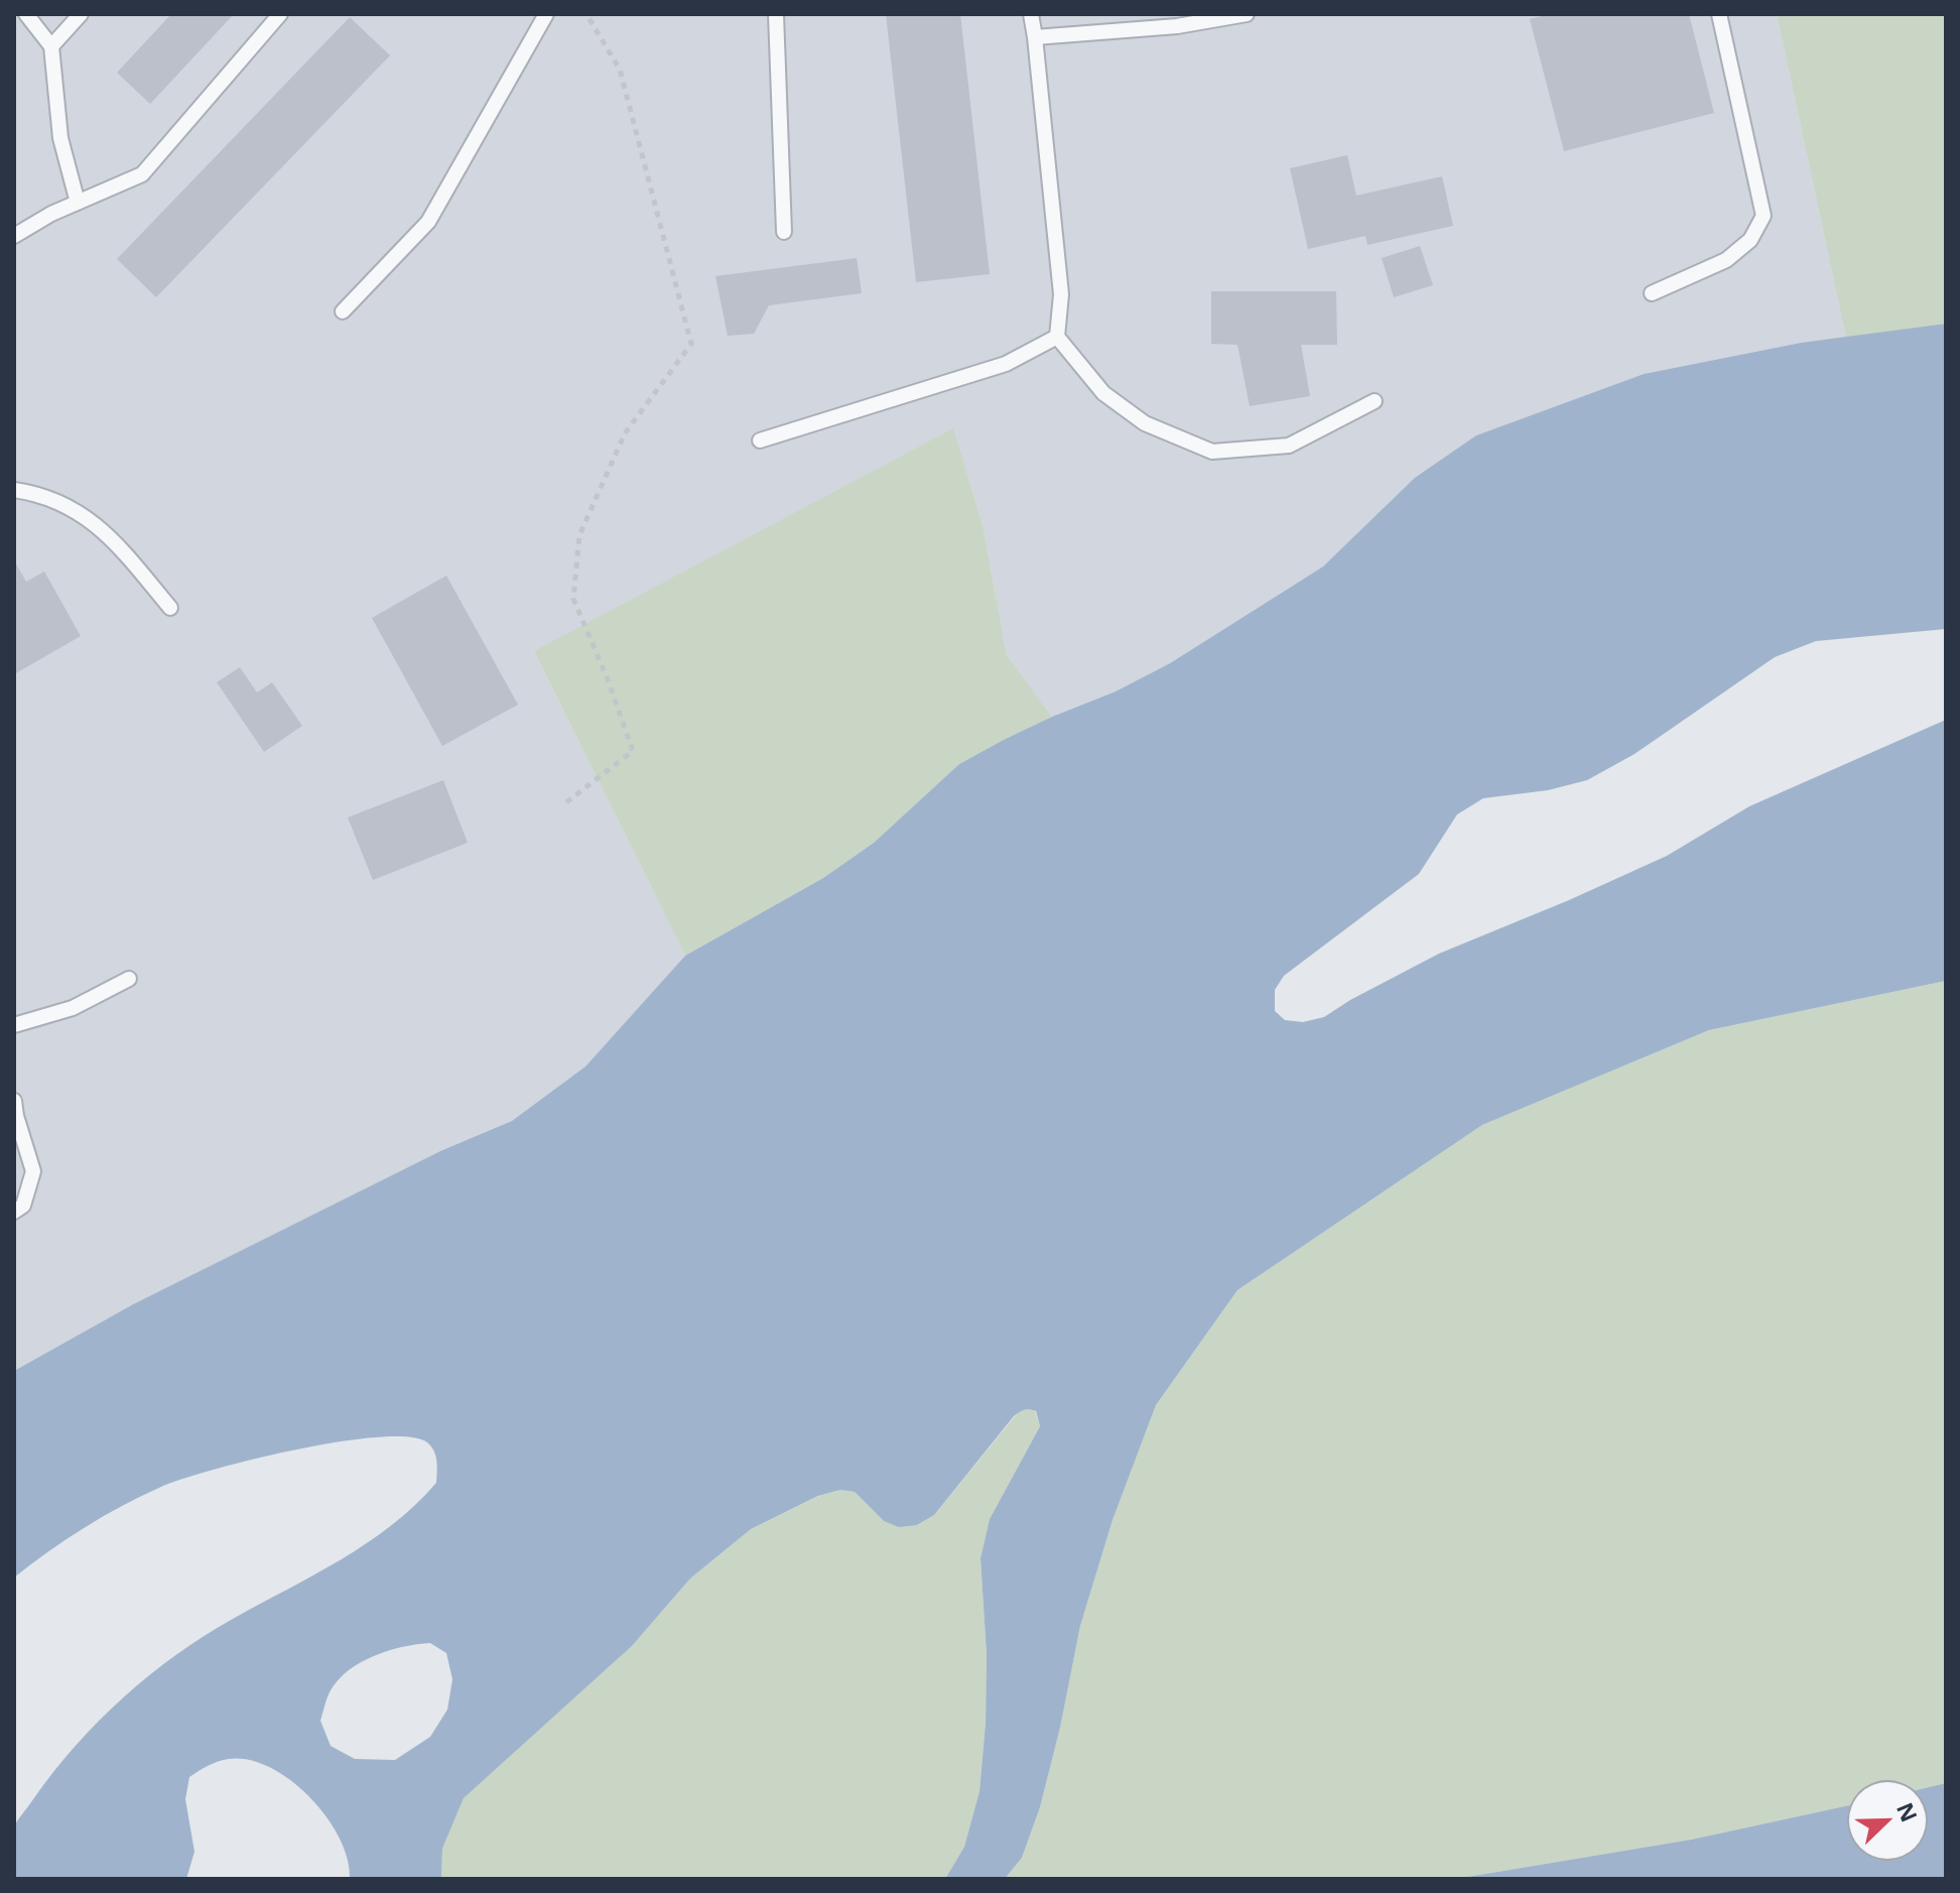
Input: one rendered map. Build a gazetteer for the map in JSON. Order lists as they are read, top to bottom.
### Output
{
  "north": "top right"
}
